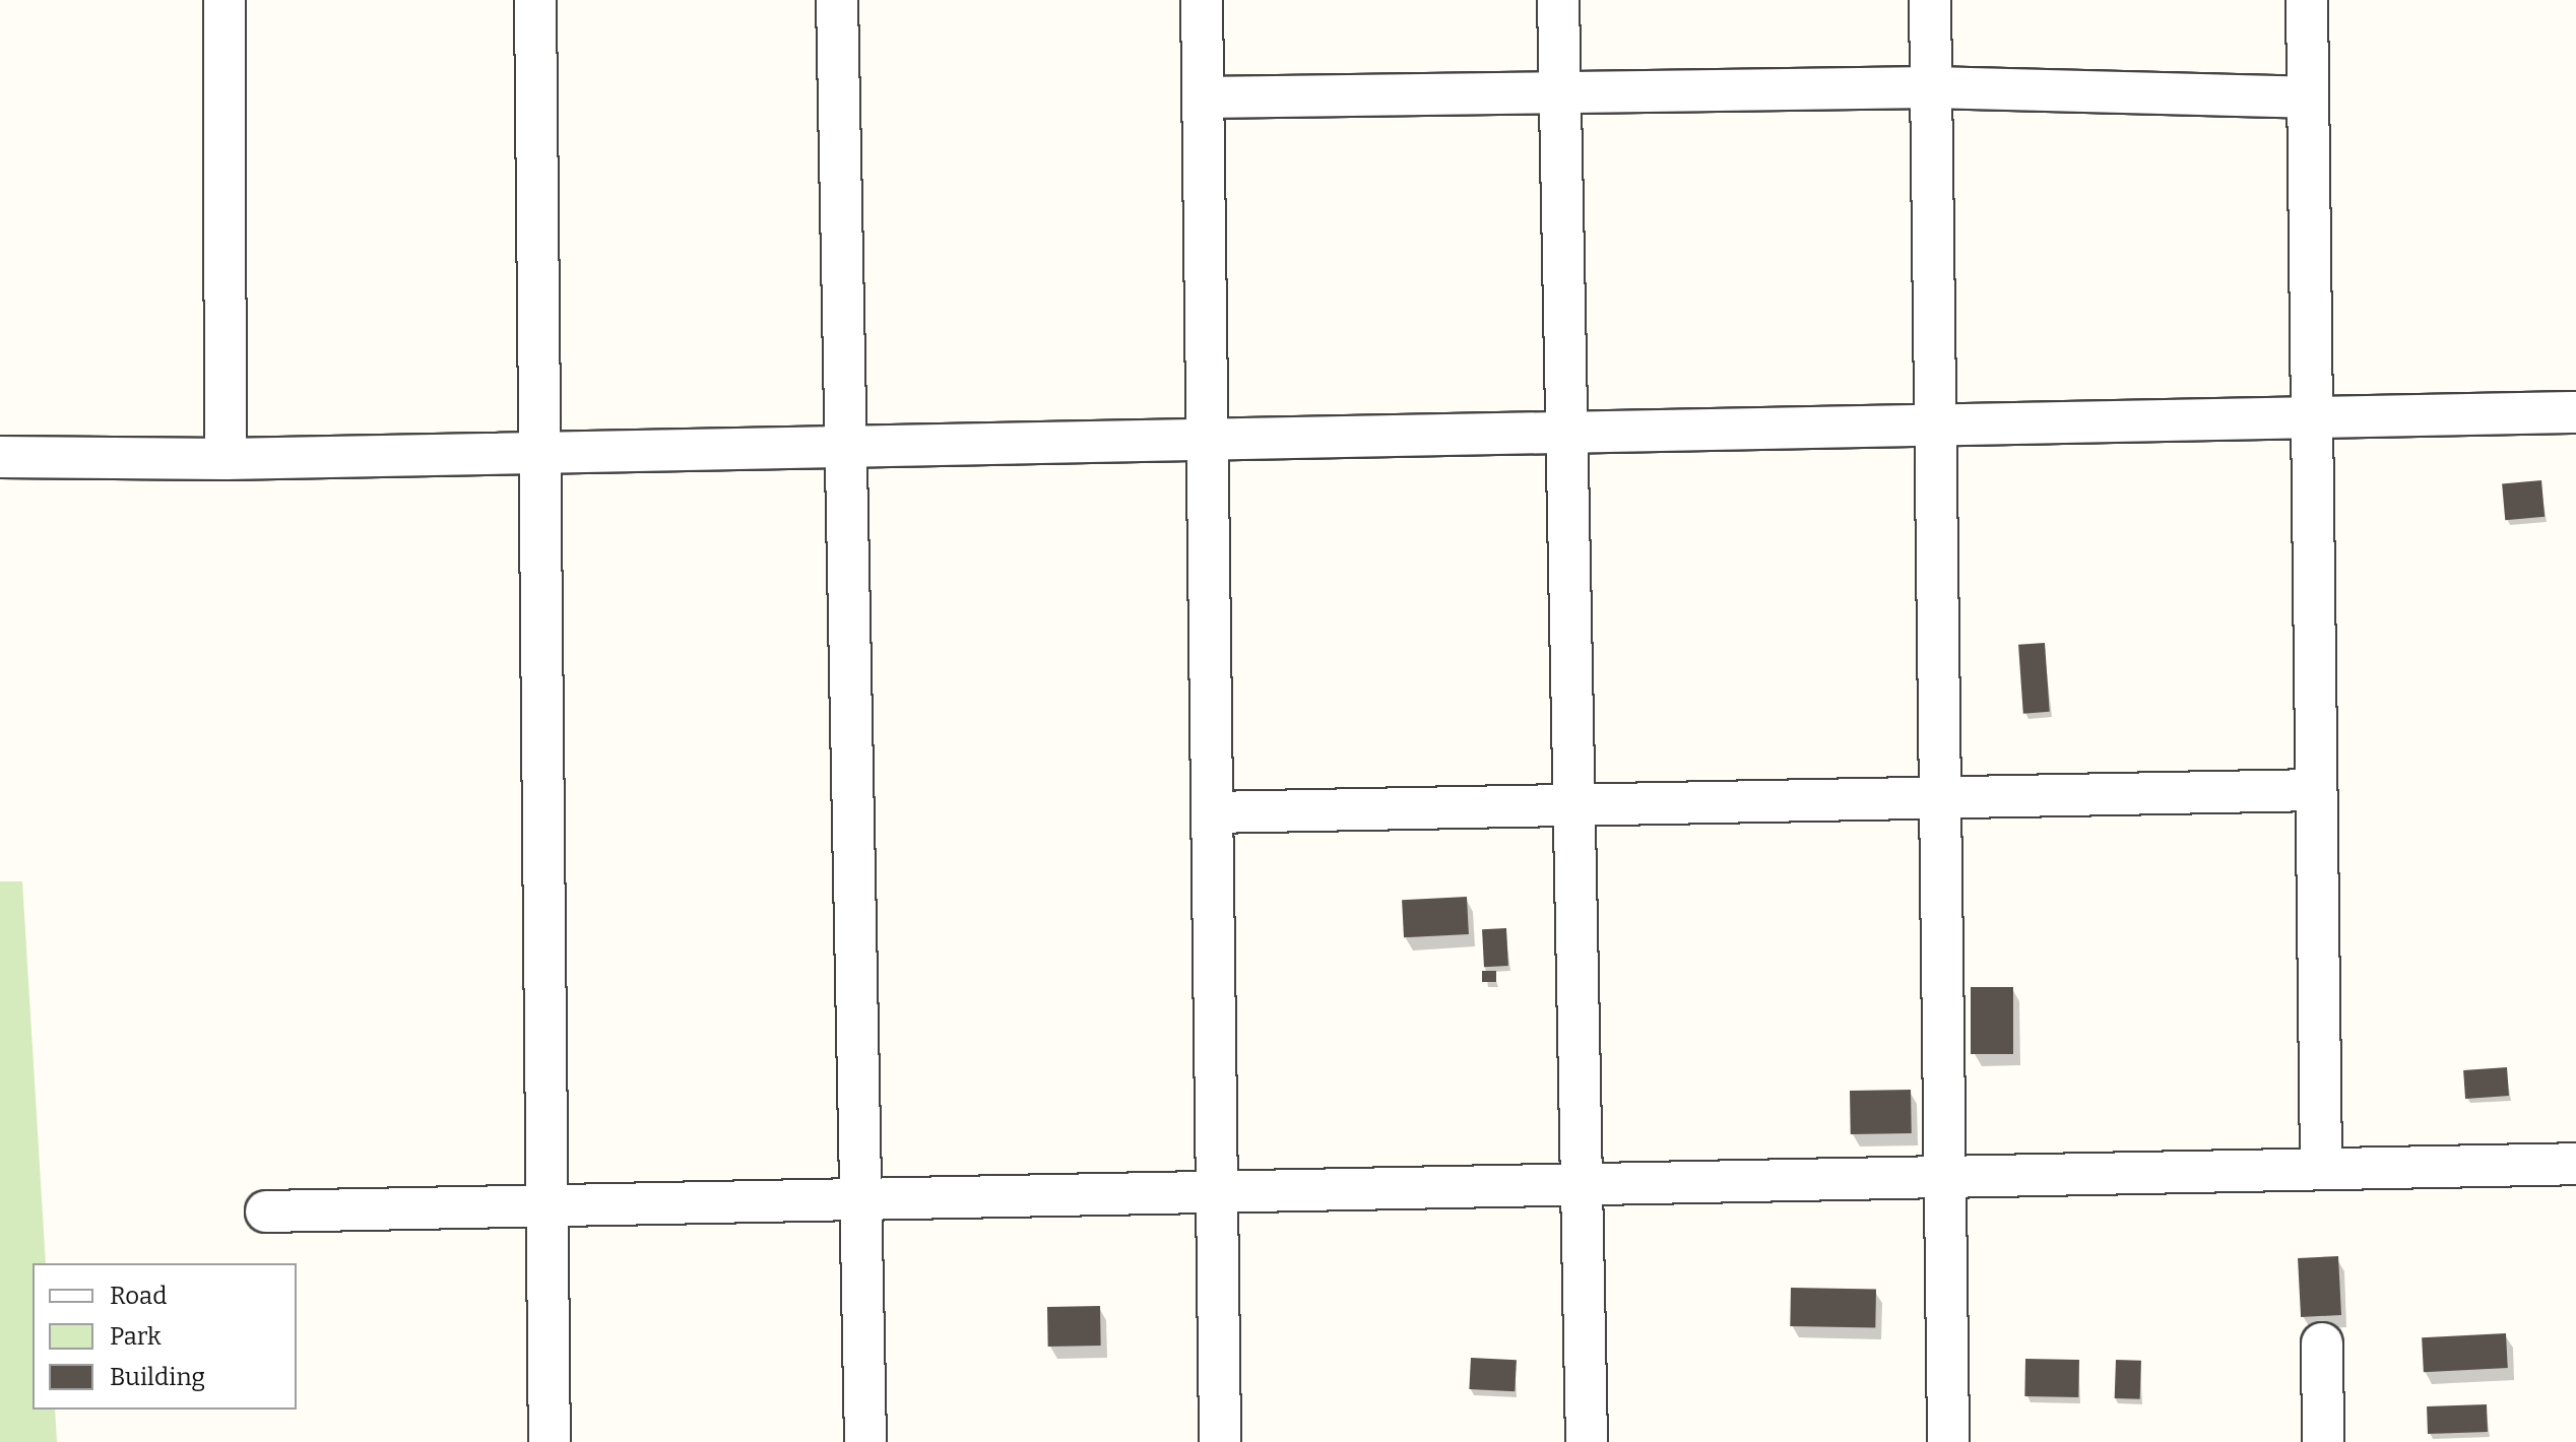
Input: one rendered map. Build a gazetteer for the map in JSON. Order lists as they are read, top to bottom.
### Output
{
  "legend": ["Road", "Park", "Building"]
}
